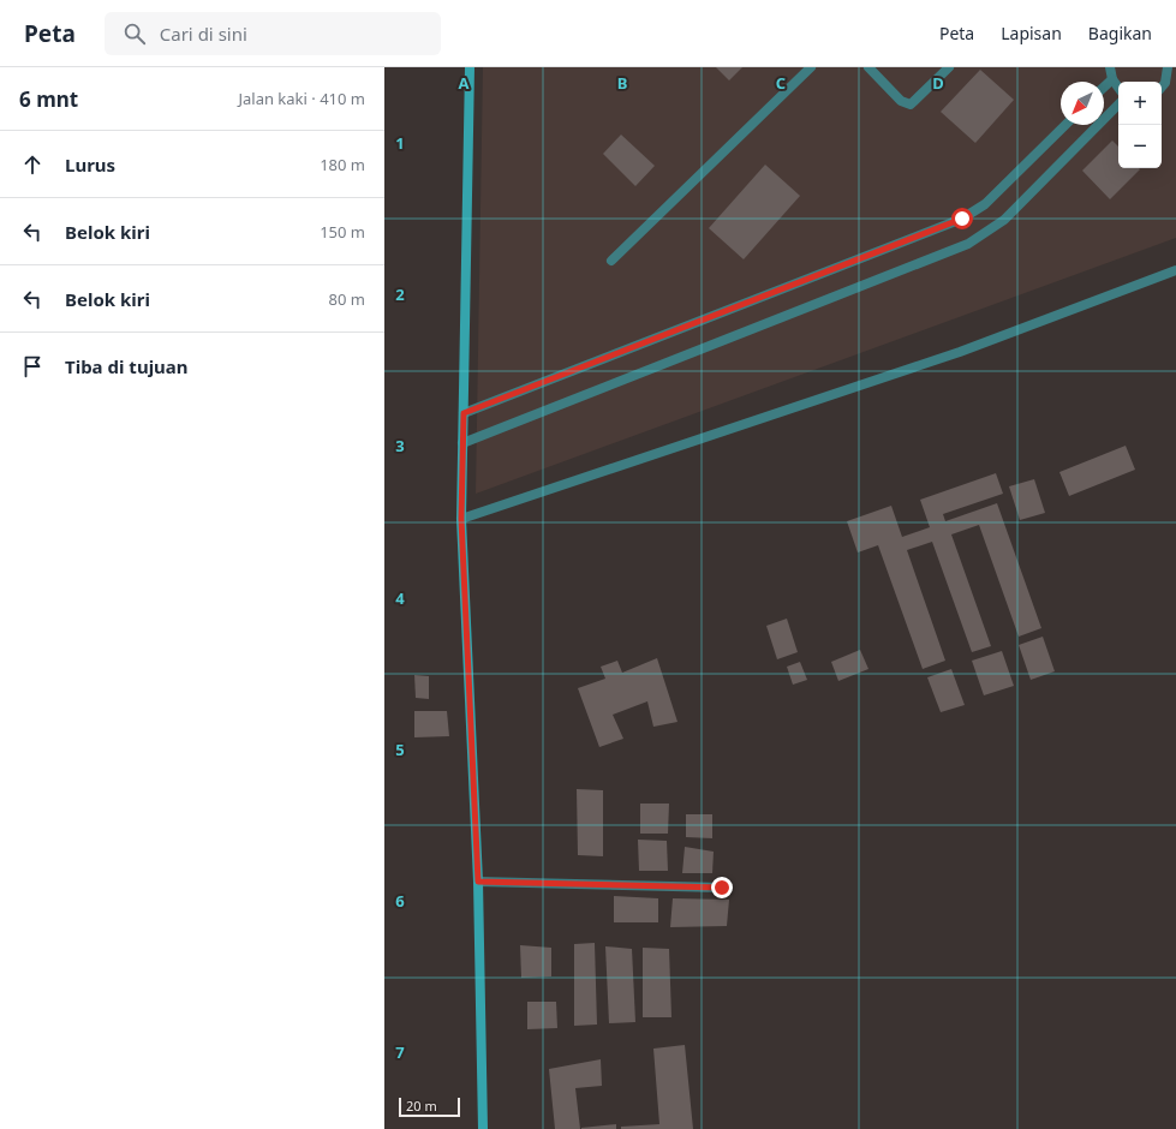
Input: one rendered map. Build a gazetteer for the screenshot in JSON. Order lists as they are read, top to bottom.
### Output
{
  "scale_bar": "20 m",
  "north": "bottom left",
  "page": {
    "header": "Peta",
    "search": "Cari di sini",
    "nav": ["Peta", "Lapisan", "Bagikan"],
    "heading": ["6 mnt", "Jalan kaki · 410 m"],
    "map_buttons": ["+", "−"],
    "list": [
      ["Lurus", "180 m"],
      ["Belok kiri", "150 m"],
      ["Belok kiri", "80 m"],
      "Tiba di tujuan"
    ],
    "scale": "20 m"
  },
  "grid": {
    "columns": [
      "A",
      "B",
      "C",
      "D"
    ],
    "rows": [
      "1",
      "2",
      "3",
      "4",
      "5",
      "6",
      "7"
    ]
  }
}
